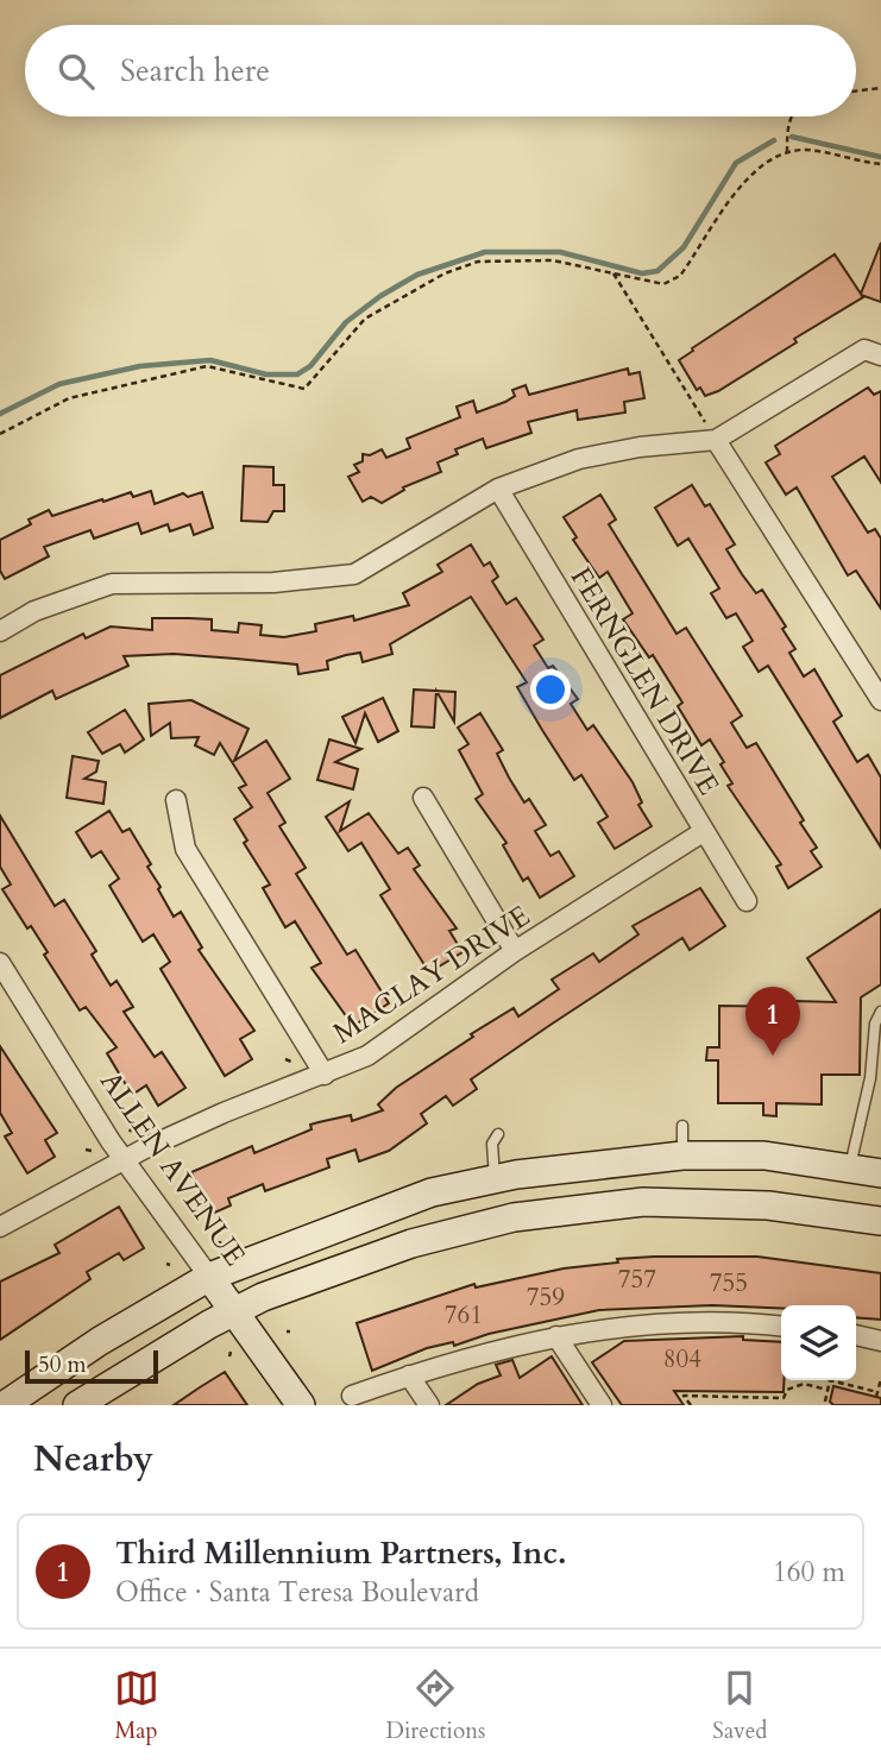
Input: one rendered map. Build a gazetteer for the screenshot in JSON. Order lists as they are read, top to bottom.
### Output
{
  "streets": {
    "main road": ["ALLEN AVENUE"],
    "street": ["FERNGLEN DRIVE", "MACLAY DRIVE"]
  },
  "crossings": [
    ["FERNGLEN DRIVE", "MACLAY DRIVE"],
    ["MACLAY DRIVE", "ALLEN AVENUE"]
  ],
  "house_numbers": [
    "757",
    "755",
    "759",
    "761",
    "804"
  ],
  "scale_bar": "50 m",
  "page": {
    "search": "Search here",
    "pins": "1",
    "scale": "50 m",
    "heading": "Nearby",
    "list": [
      {
        "mark": "1",
        "name": "Third Millennium Partners, Inc.",
        "note": "Office · Santa Teresa Boulevard",
        "value": "160 m"
      }
    ],
    "nav": ["Map", "Directions", "Saved"]
  }
}
